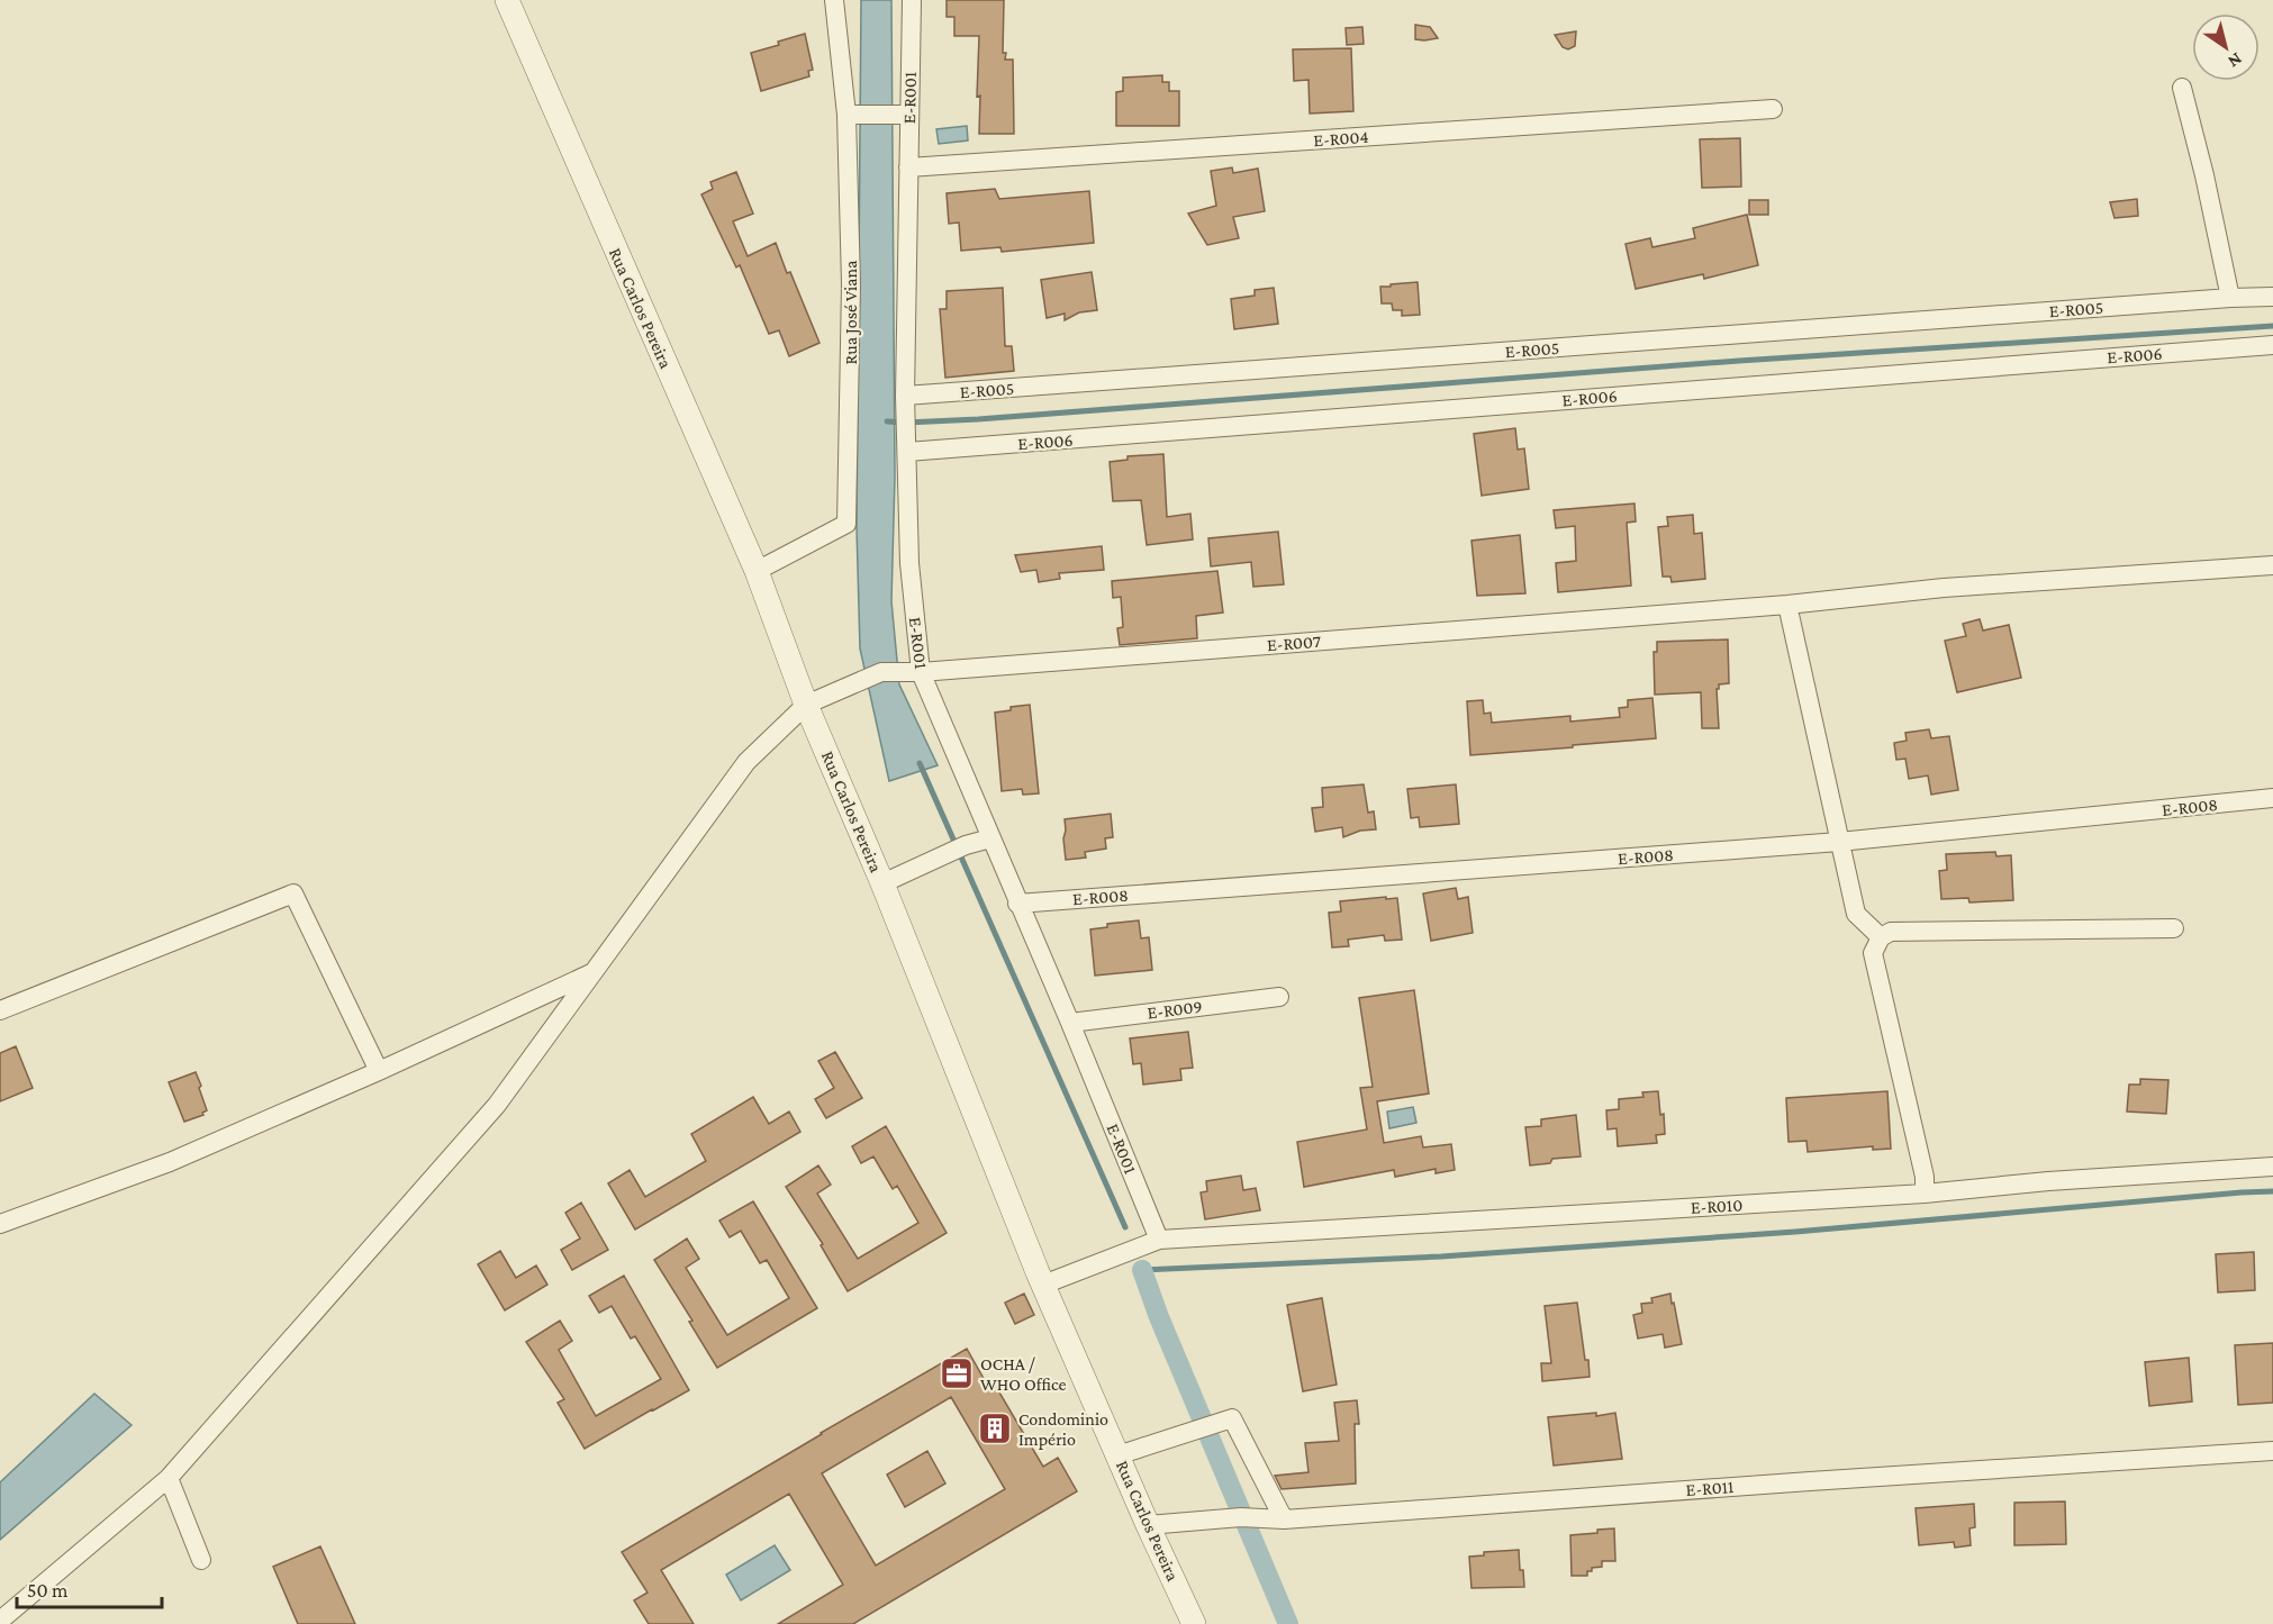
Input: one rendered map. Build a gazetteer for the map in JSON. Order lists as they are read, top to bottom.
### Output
{
  "streets": {
    "street": [
      "E-R001",
      "E-R004",
      "Rua Carlos Pereira",
      "E-R005",
      "Rua José Viana",
      "E-R006",
      "E-R007",
      "E-R008",
      "E-R009",
      "E-R010",
      "E-R011"
    ]
  },
  "crossings": [
    ["E-R001", "E-R004"],
    ["E-R001", "E-R005"],
    ["E-R001", "E-R006"],
    ["E-R001", "E-R007"],
    ["E-R001", "E-R008"],
    ["E-R001", "E-R009"],
    ["E-R001", "E-R010"],
    ["Rua Carlos Pereira", "Rua José Viana"],
    ["Rua Carlos Pereira", "E-R007"],
    ["Rua Carlos Pereira", "E-R010"],
    ["Rua Carlos Pereira", "E-R011"]
  ],
  "places": {
    "office": ["OCHA / WHO Office"],
    "building": ["Condominio Império"]
  },
  "scale_bar": "50 m",
  "north": "bottom right"
}
